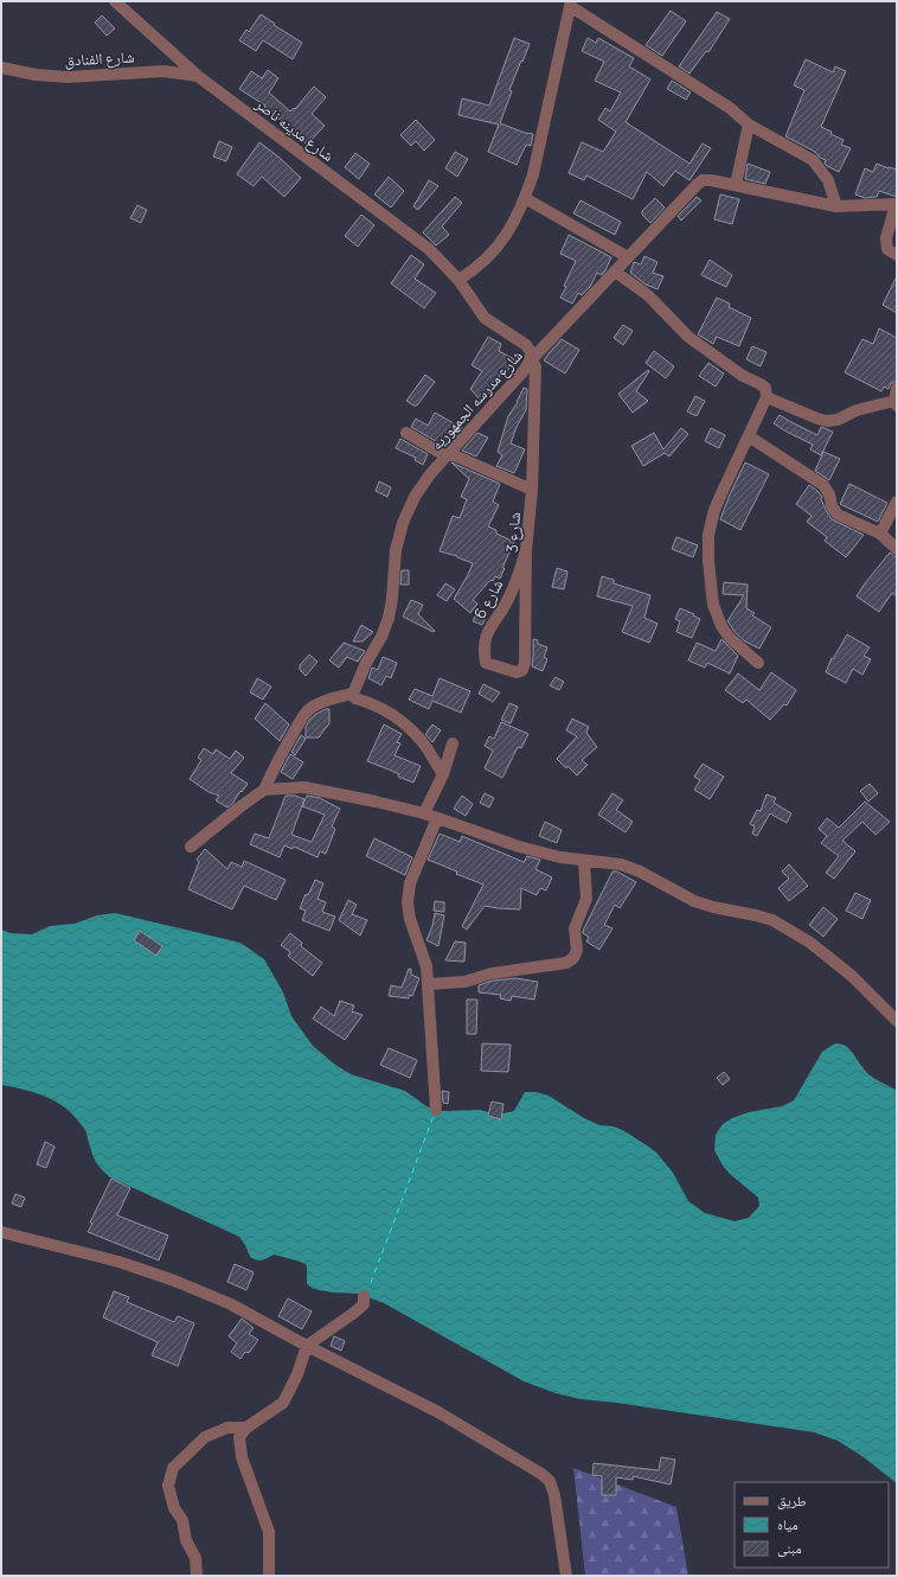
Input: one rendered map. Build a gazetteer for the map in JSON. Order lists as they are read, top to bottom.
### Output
{
  "streets": {
    "street": [
      "شارع الفنادق",
      "شارع مدينه ناصر",
      "شارع مدرسه الجمهوريه",
      "شارع 3",
      "شارع 6"
    ]
  },
  "crossings": [
    ["شارع الفنادق", "شارع مدينه ناصر"],
    ["شارع مدينه ناصر", "شارع مدرسه الجمهوريه"],
    ["شارع مدينه ناصر", "شارع 3"],
    ["شارع مدرسه الجمهوريه", "شارع 3"],
    ["شارع 3", "شارع 6"]
  ],
  "legend": ["طريق", "مياه", "مبنى"]
}
